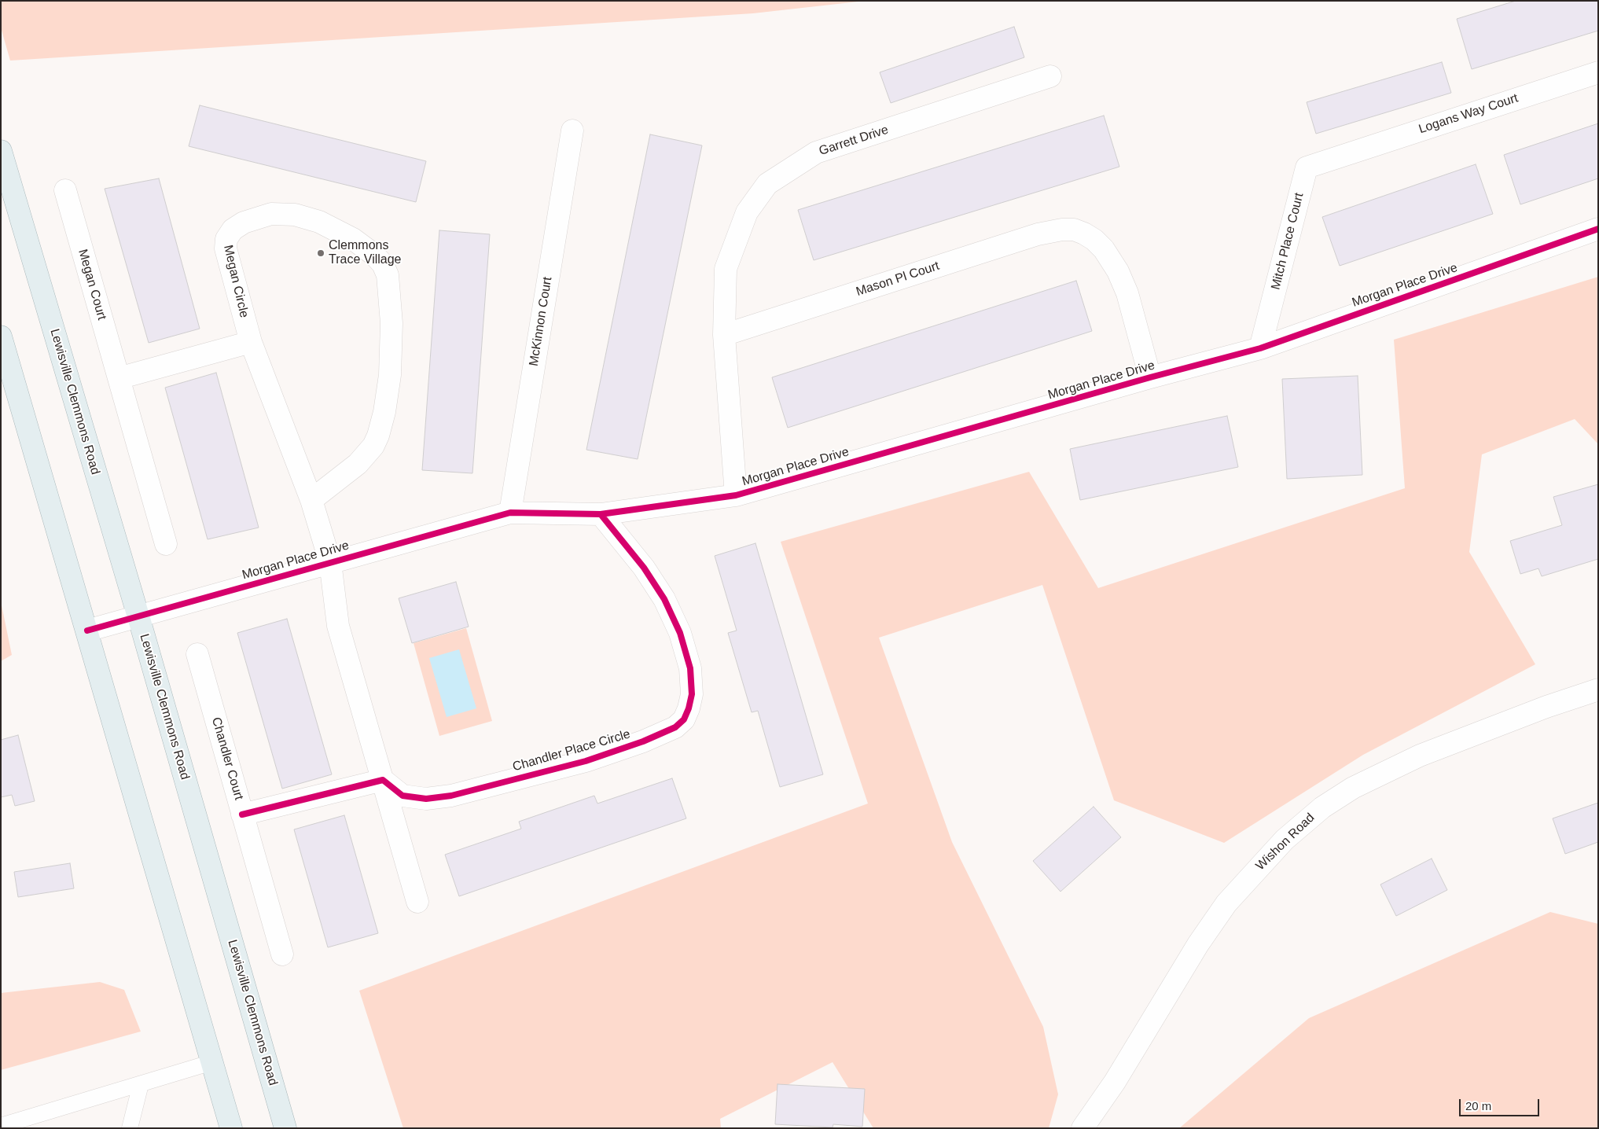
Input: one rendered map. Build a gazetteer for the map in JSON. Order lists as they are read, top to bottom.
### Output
{
  "streets": {
    "main road": ["Lewisville Clemmons Road"],
    "street": [
      "Logans Way Court",
      "Garrett Drive",
      "Mitch Place Court",
      "Mason Pl Court",
      "Megan Circle",
      "Megan Court",
      "Morgan Place Drive",
      "McKinnon Court",
      "Chandler Place Circle",
      "Chandler Court",
      "Wishon Road"
    ]
  },
  "crossings": [
    ["Logans Way Court", "Mitch Place Court"],
    ["Garrett Drive", "Mason Pl Court"],
    ["Garrett Drive", "Morgan Place Drive"],
    ["Mitch Place Court", "Morgan Place Drive"],
    ["Mason Pl Court", "Morgan Place Drive"],
    ["Megan Circle", "Morgan Place Drive"],
    ["Morgan Place Drive", "McKinnon Court"],
    ["Morgan Place Drive", "Lewisville Clemmons Road"],
    ["Morgan Place Drive", "Chandler Place Circle"]
  ],
  "places": ["Clemmons Trace Village"],
  "scale_bar": "20 m"
}
